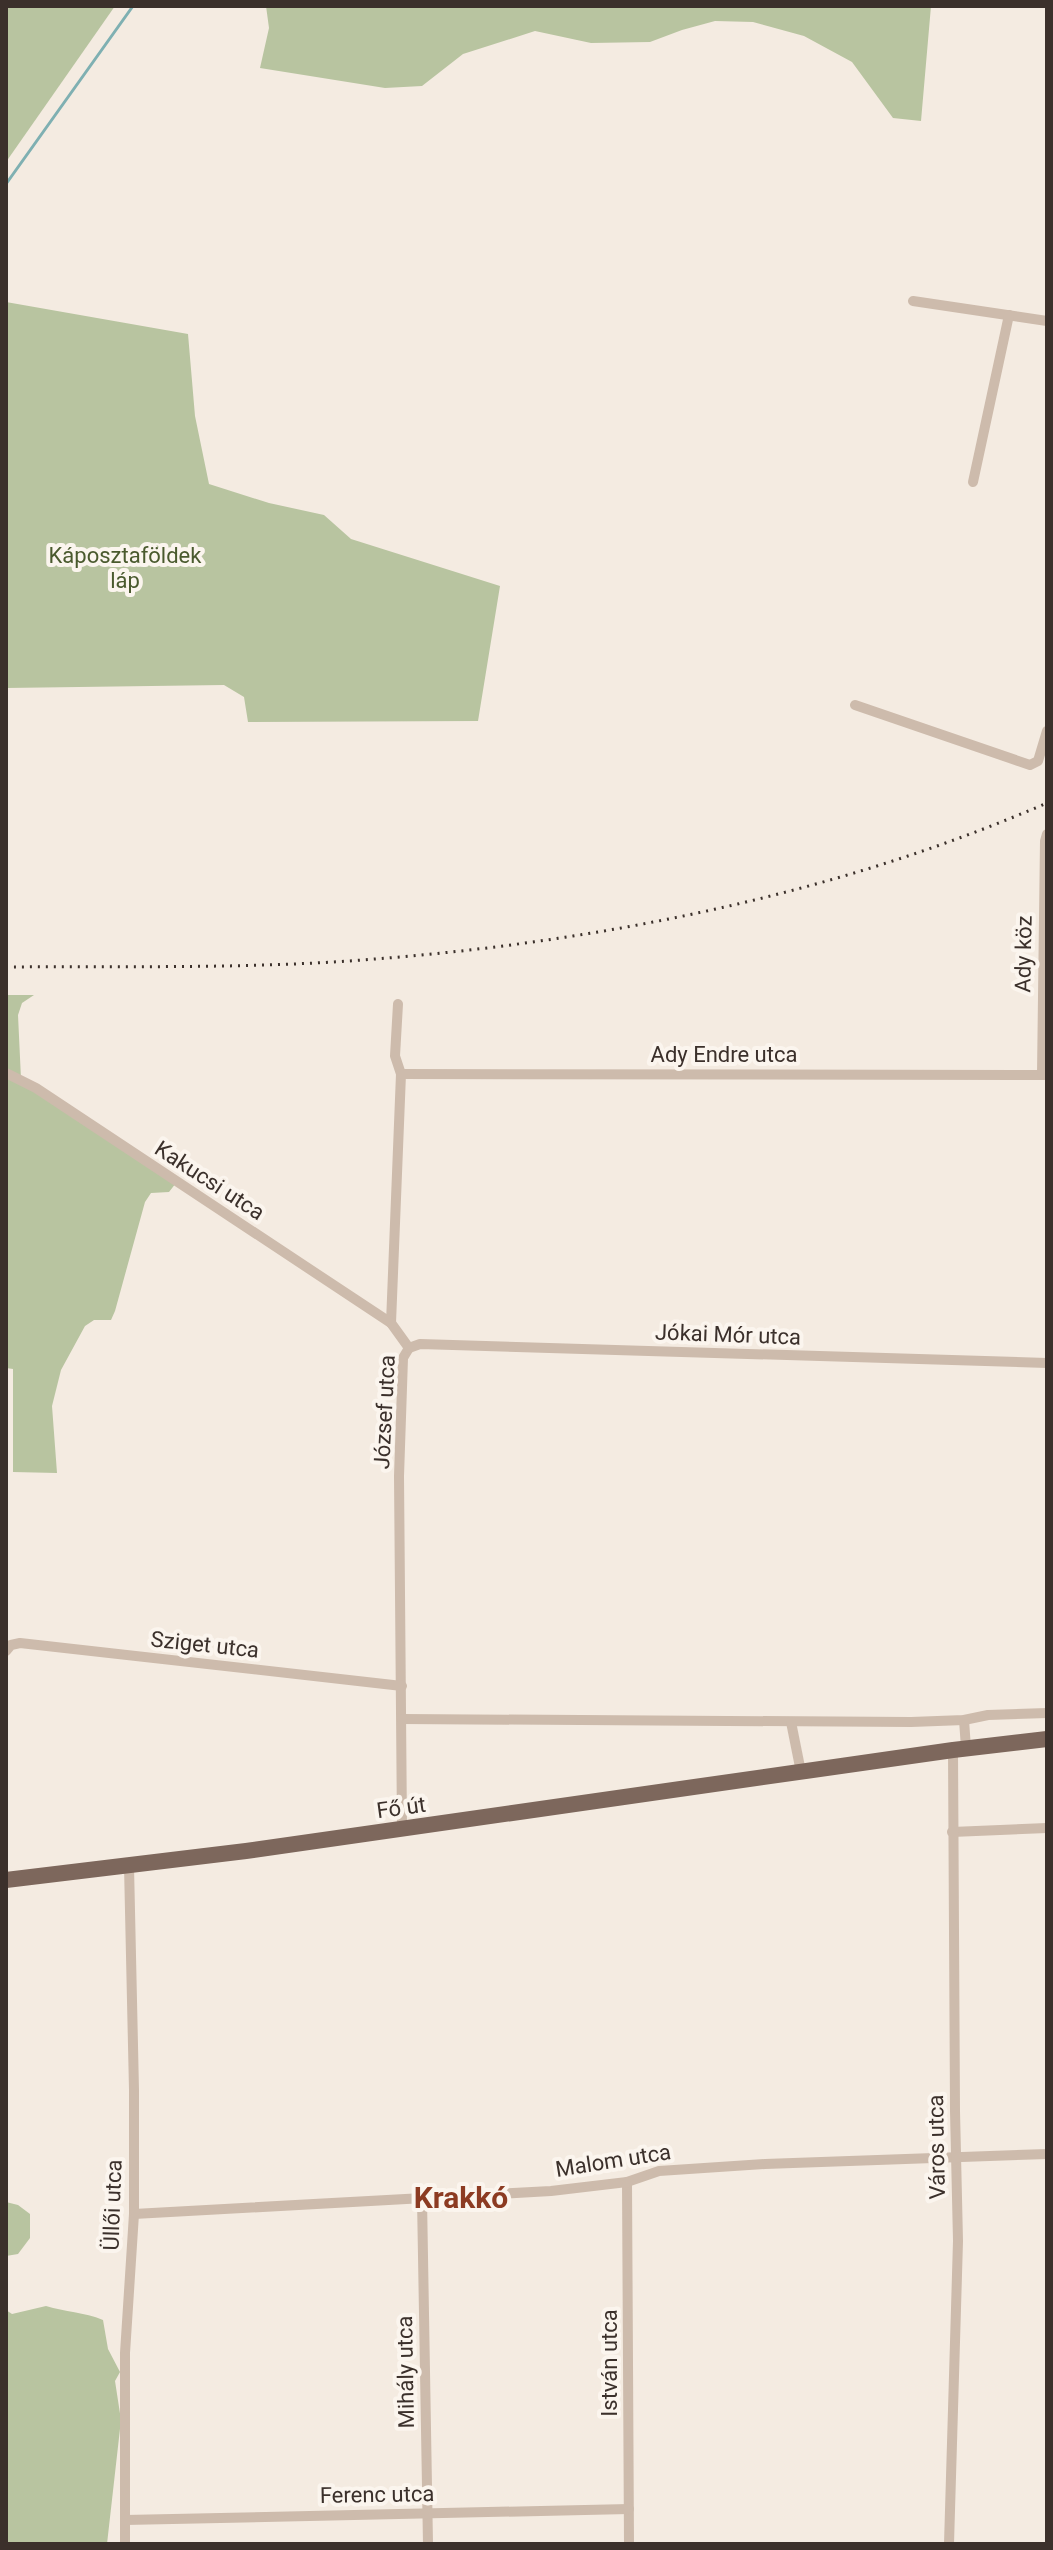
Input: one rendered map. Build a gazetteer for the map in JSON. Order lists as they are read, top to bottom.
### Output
{
  "streets": {
    "main road": ["Fő út"],
    "street": [
      "Ady köz",
      "Ady Endre utca",
      "Kakucsi utca",
      "Jókai Mór utca",
      "József utca",
      "Sziget utca",
      "Város utca",
      "Malom utca",
      "Üllői utca",
      "István utca",
      "Mihály utca",
      "Ferenc utca"
    ]
  },
  "crossings": [
    ["Ady köz", "Ady Endre utca"],
    ["Ady Endre utca", "József utca"],
    ["Kakucsi utca", "József utca"],
    ["Jókai Mór utca", "József utca"],
    ["József utca", "Sziget utca"],
    ["József utca", "Fő út"],
    ["Fő út", "Város utca"],
    ["Fő út", "Üllői utca"],
    ["Város utca", "Malom utca"],
    ["Malom utca", "Üllői utca"],
    ["Malom utca", "István utca"],
    ["Malom utca", "Mihály utca"],
    ["Üllői utca", "Ferenc utca"],
    ["István utca", "Ferenc utca"],
    ["Mihály utca", "Ferenc utca"]
  ],
  "districts": ["Krakkó"],
  "parks": ["Káposztaföldek láp"]
}
